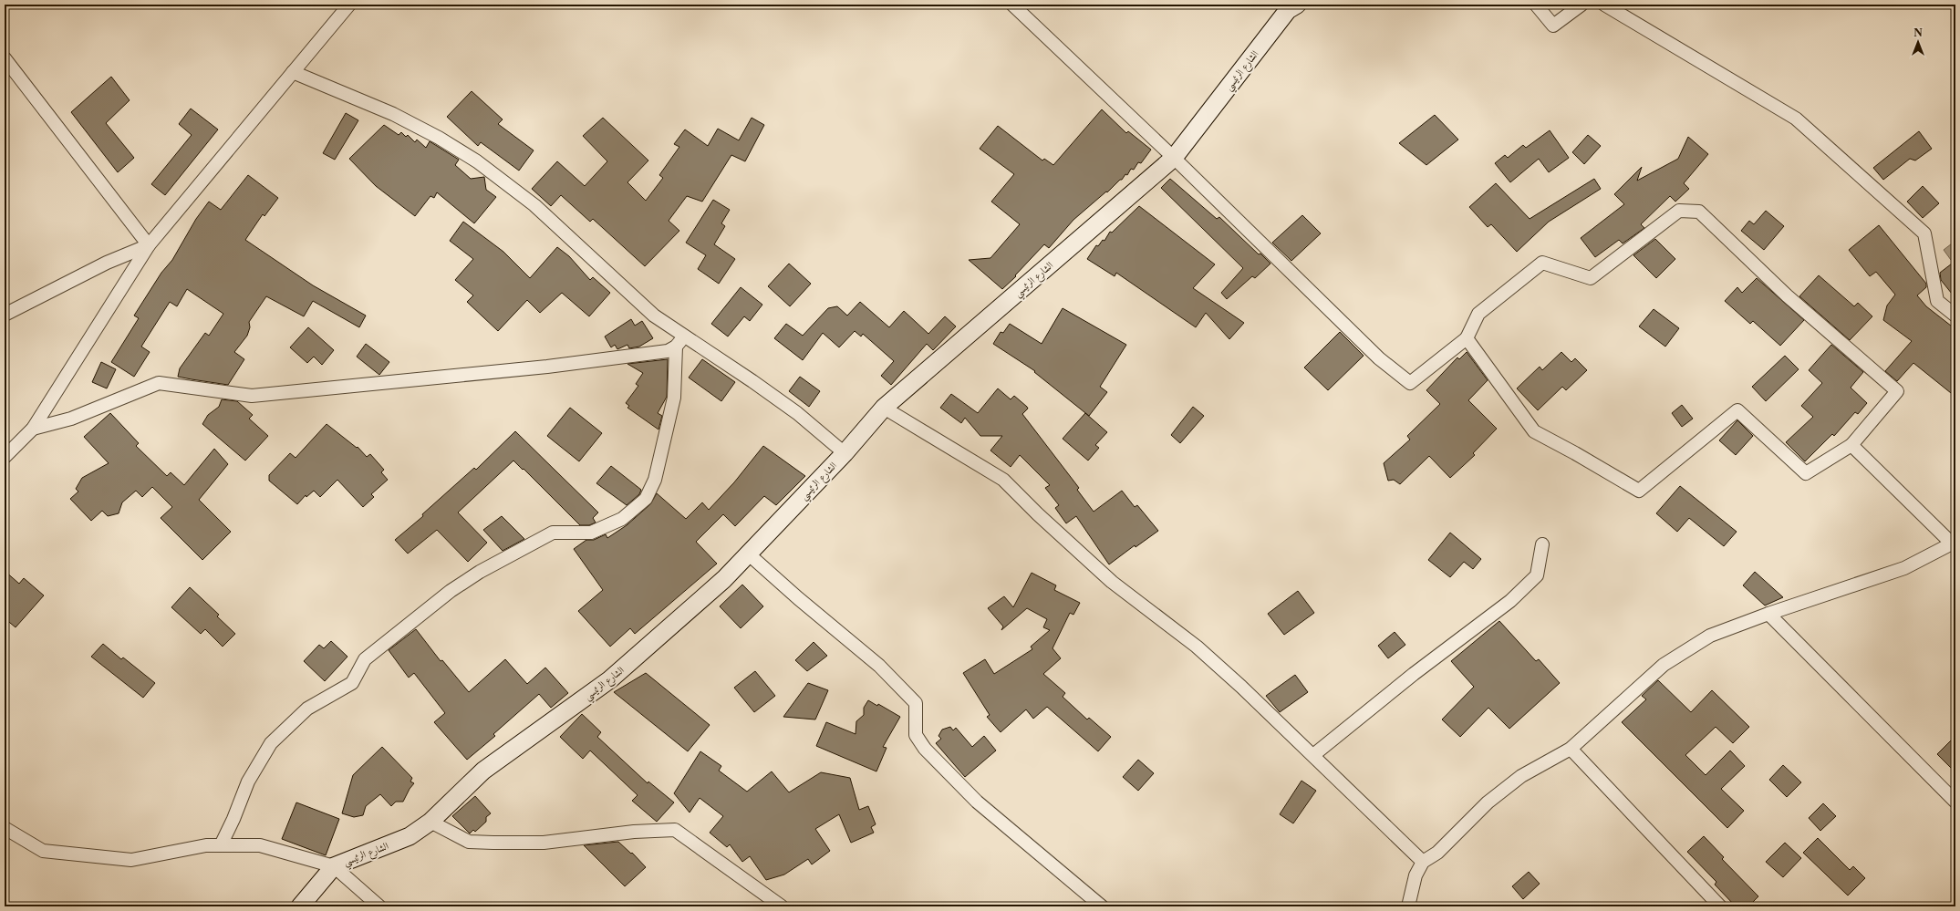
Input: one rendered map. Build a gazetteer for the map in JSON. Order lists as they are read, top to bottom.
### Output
{
  "streets": {
    "street": ["الشارع الرئيسي"]
  },
  "north": "top"
}
